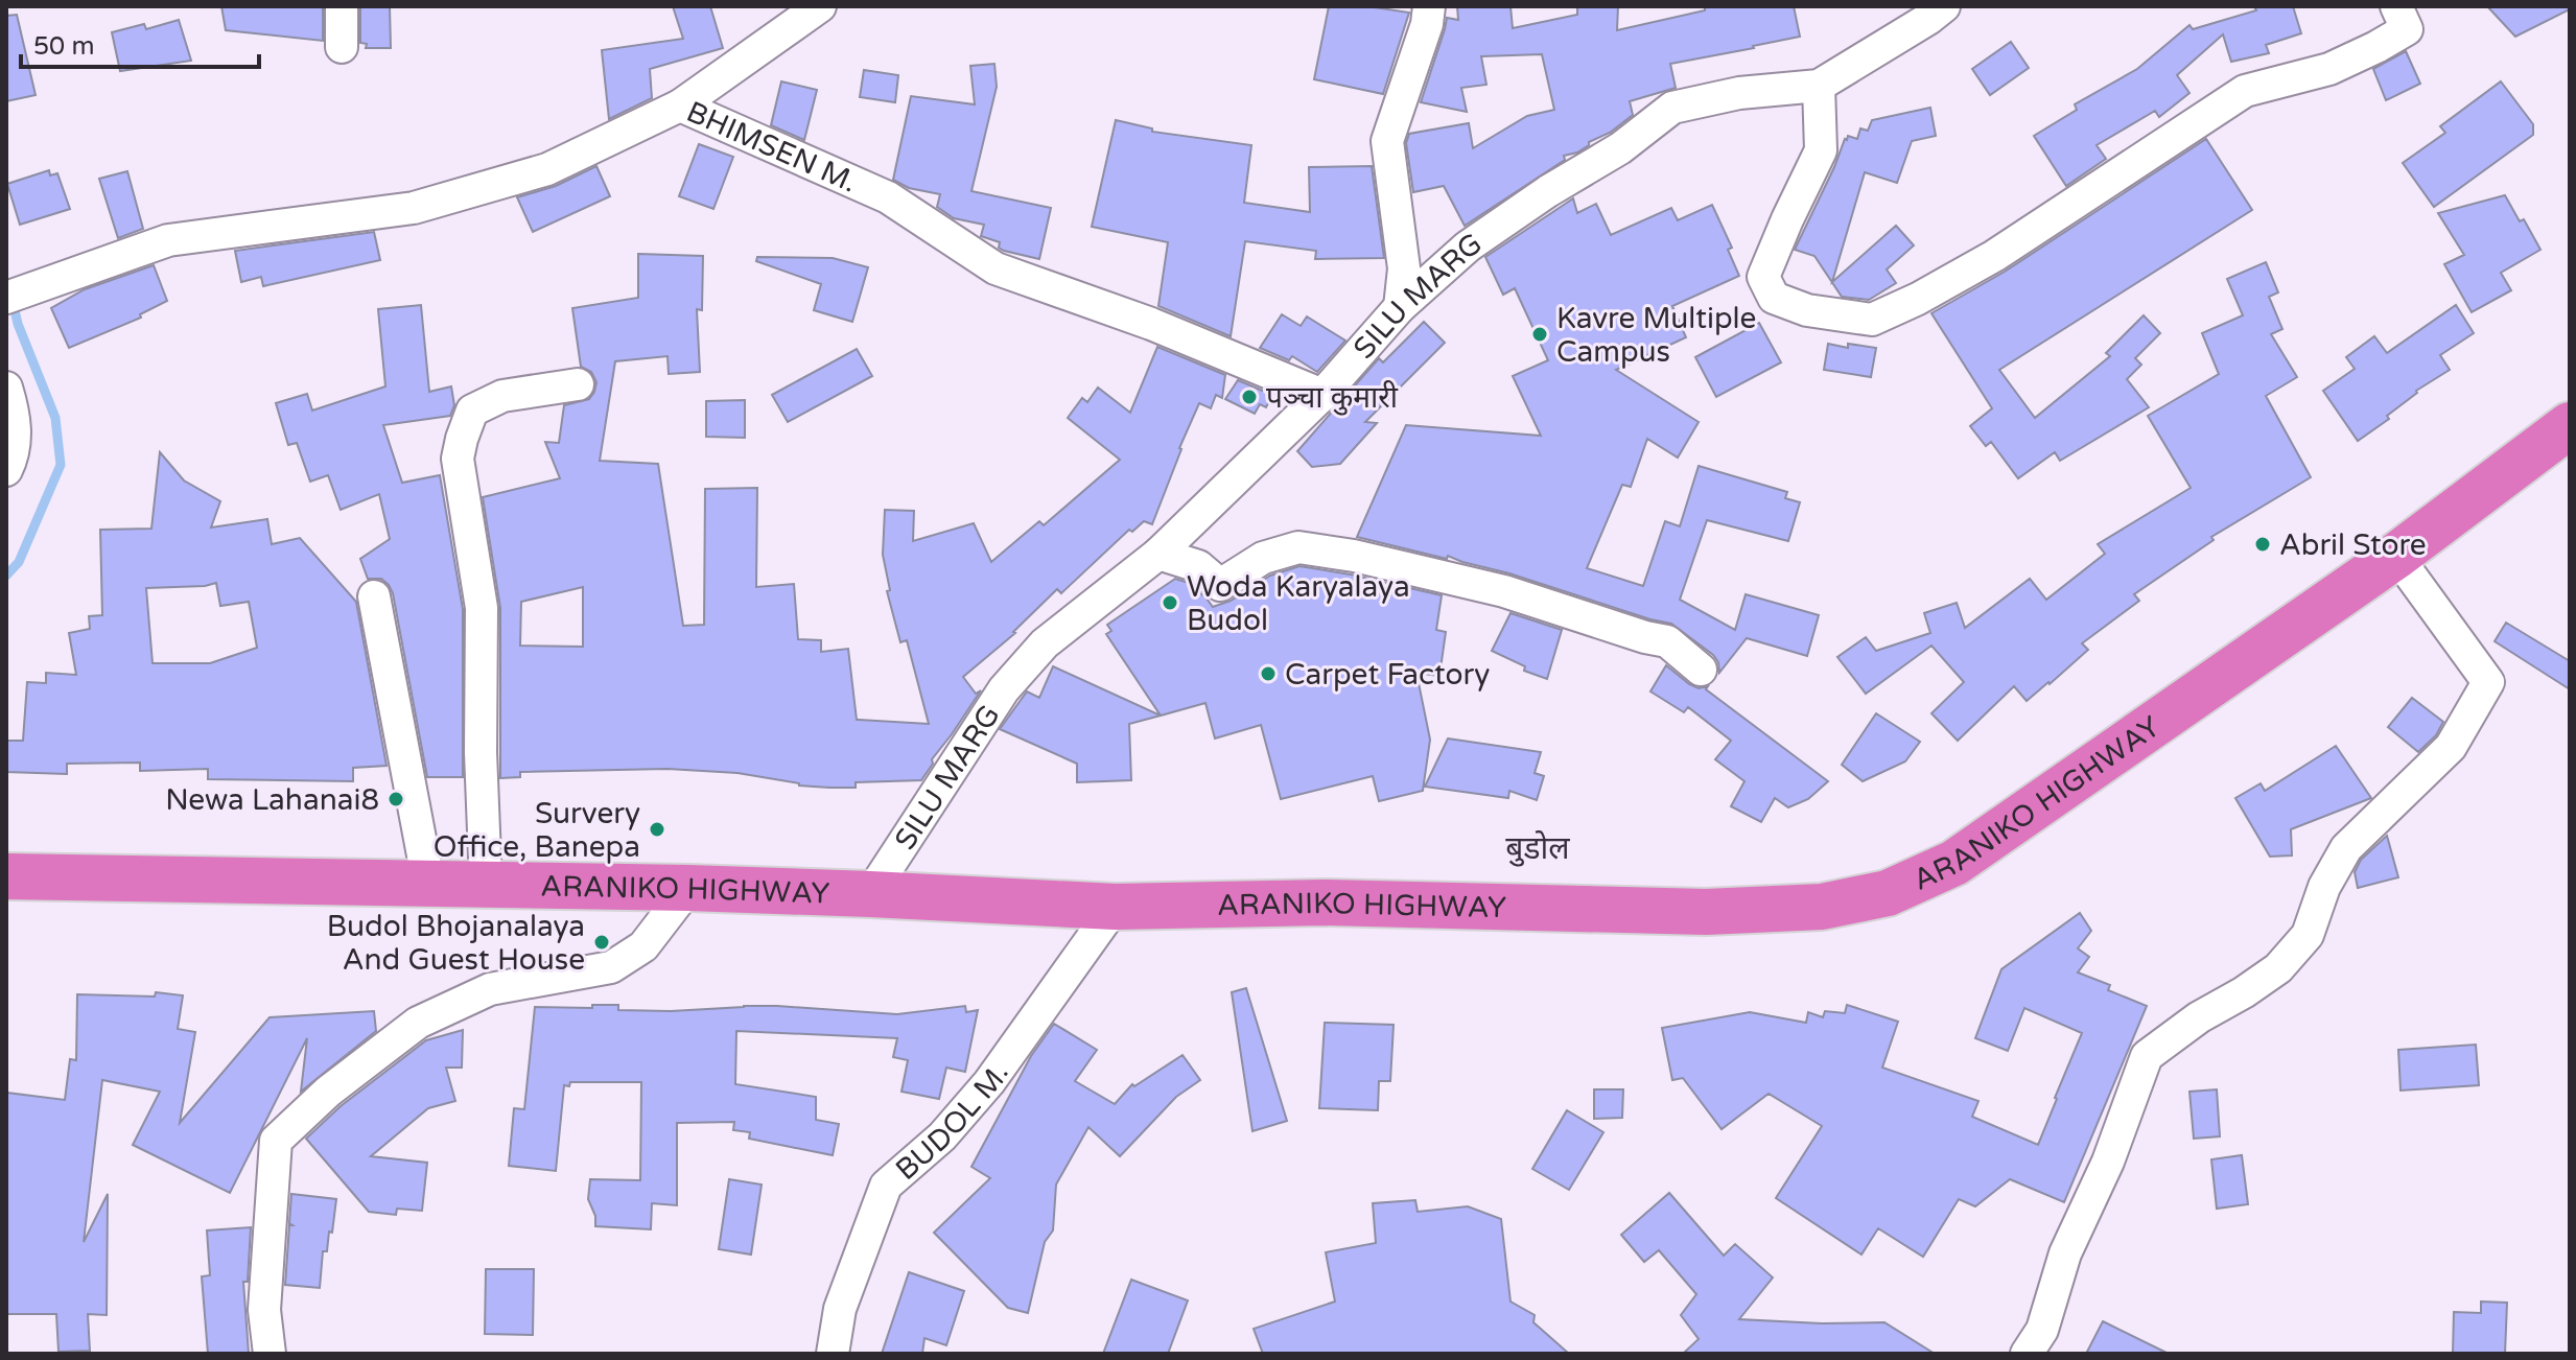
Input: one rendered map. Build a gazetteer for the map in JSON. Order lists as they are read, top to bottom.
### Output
{
  "streets": {
    "highway": ["ARANIKO HIGHWAY"],
    "street": ["BHIMSEN M.", "SILU MARG", "BUDOL M."]
  },
  "crossings": [
    ["BHIMSEN M.", "SILU MARG"],
    ["SILU MARG", "ARANIKO HIGHWAY"],
    ["ARANIKO HIGHWAY", "BUDOL M."]
  ],
  "districts": ["बुडोल"],
  "places": [
    "Kavre Multiple Campus",
    "पञ्चा कुमारी",
    "Abril Store",
    "Woda Karyalaya Budol",
    "Carpet Factory",
    "Newa Lahanai8",
    "Survery Office, Banepa",
    "Budol Bhojanalaya And Guest House"
  ],
  "scale_bar": "50 m"
}
